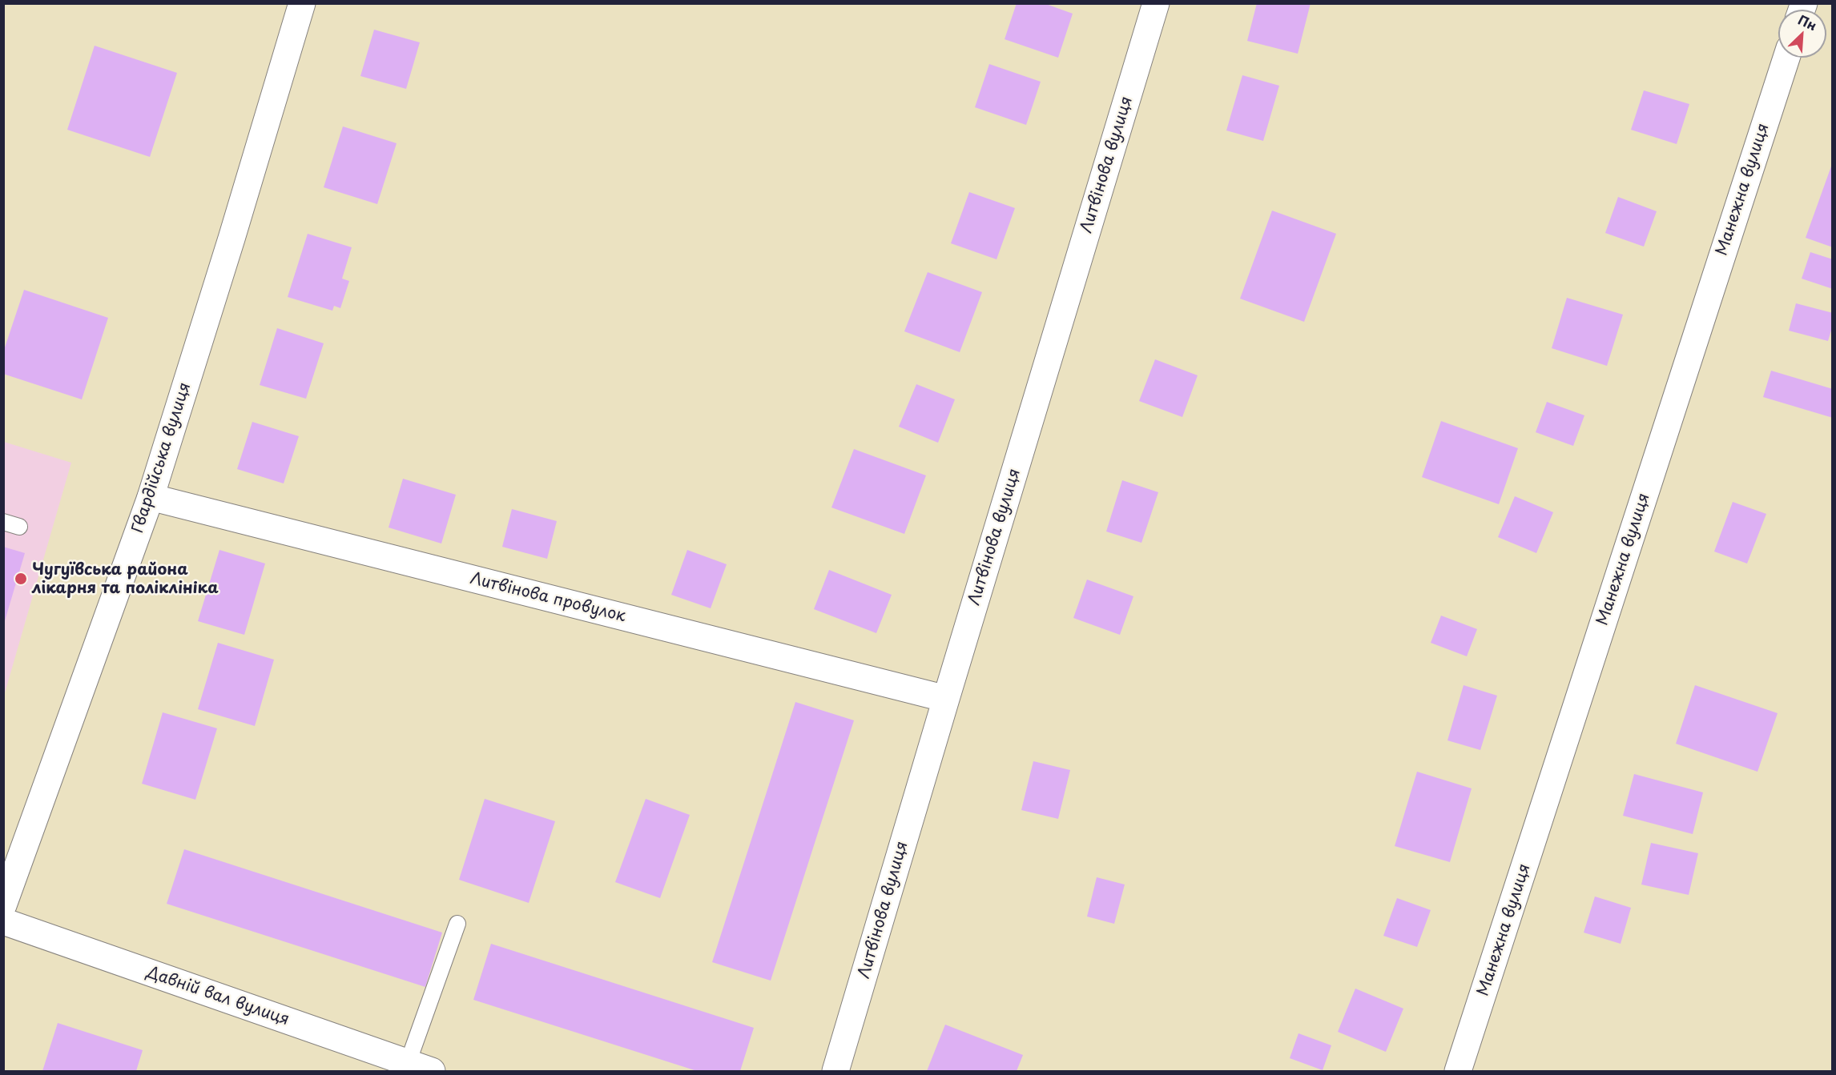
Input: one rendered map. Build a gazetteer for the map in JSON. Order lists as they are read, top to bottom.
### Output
{
  "streets": {
    "street": [
      "Литвінова вулиця",
      "Манежна вулиця",
      "Гвардійська вулиця",
      "Литвінова провулок",
      "Давній вал вулиця"
    ]
  },
  "crossings": [
    ["Литвінова вулиця", "Литвінова провулок"],
    ["Гвардійська вулиця", "Литвінова провулок"]
  ],
  "places": ["Чугуївська района лікарня та поліклініка"],
  "north": "top right"
}
